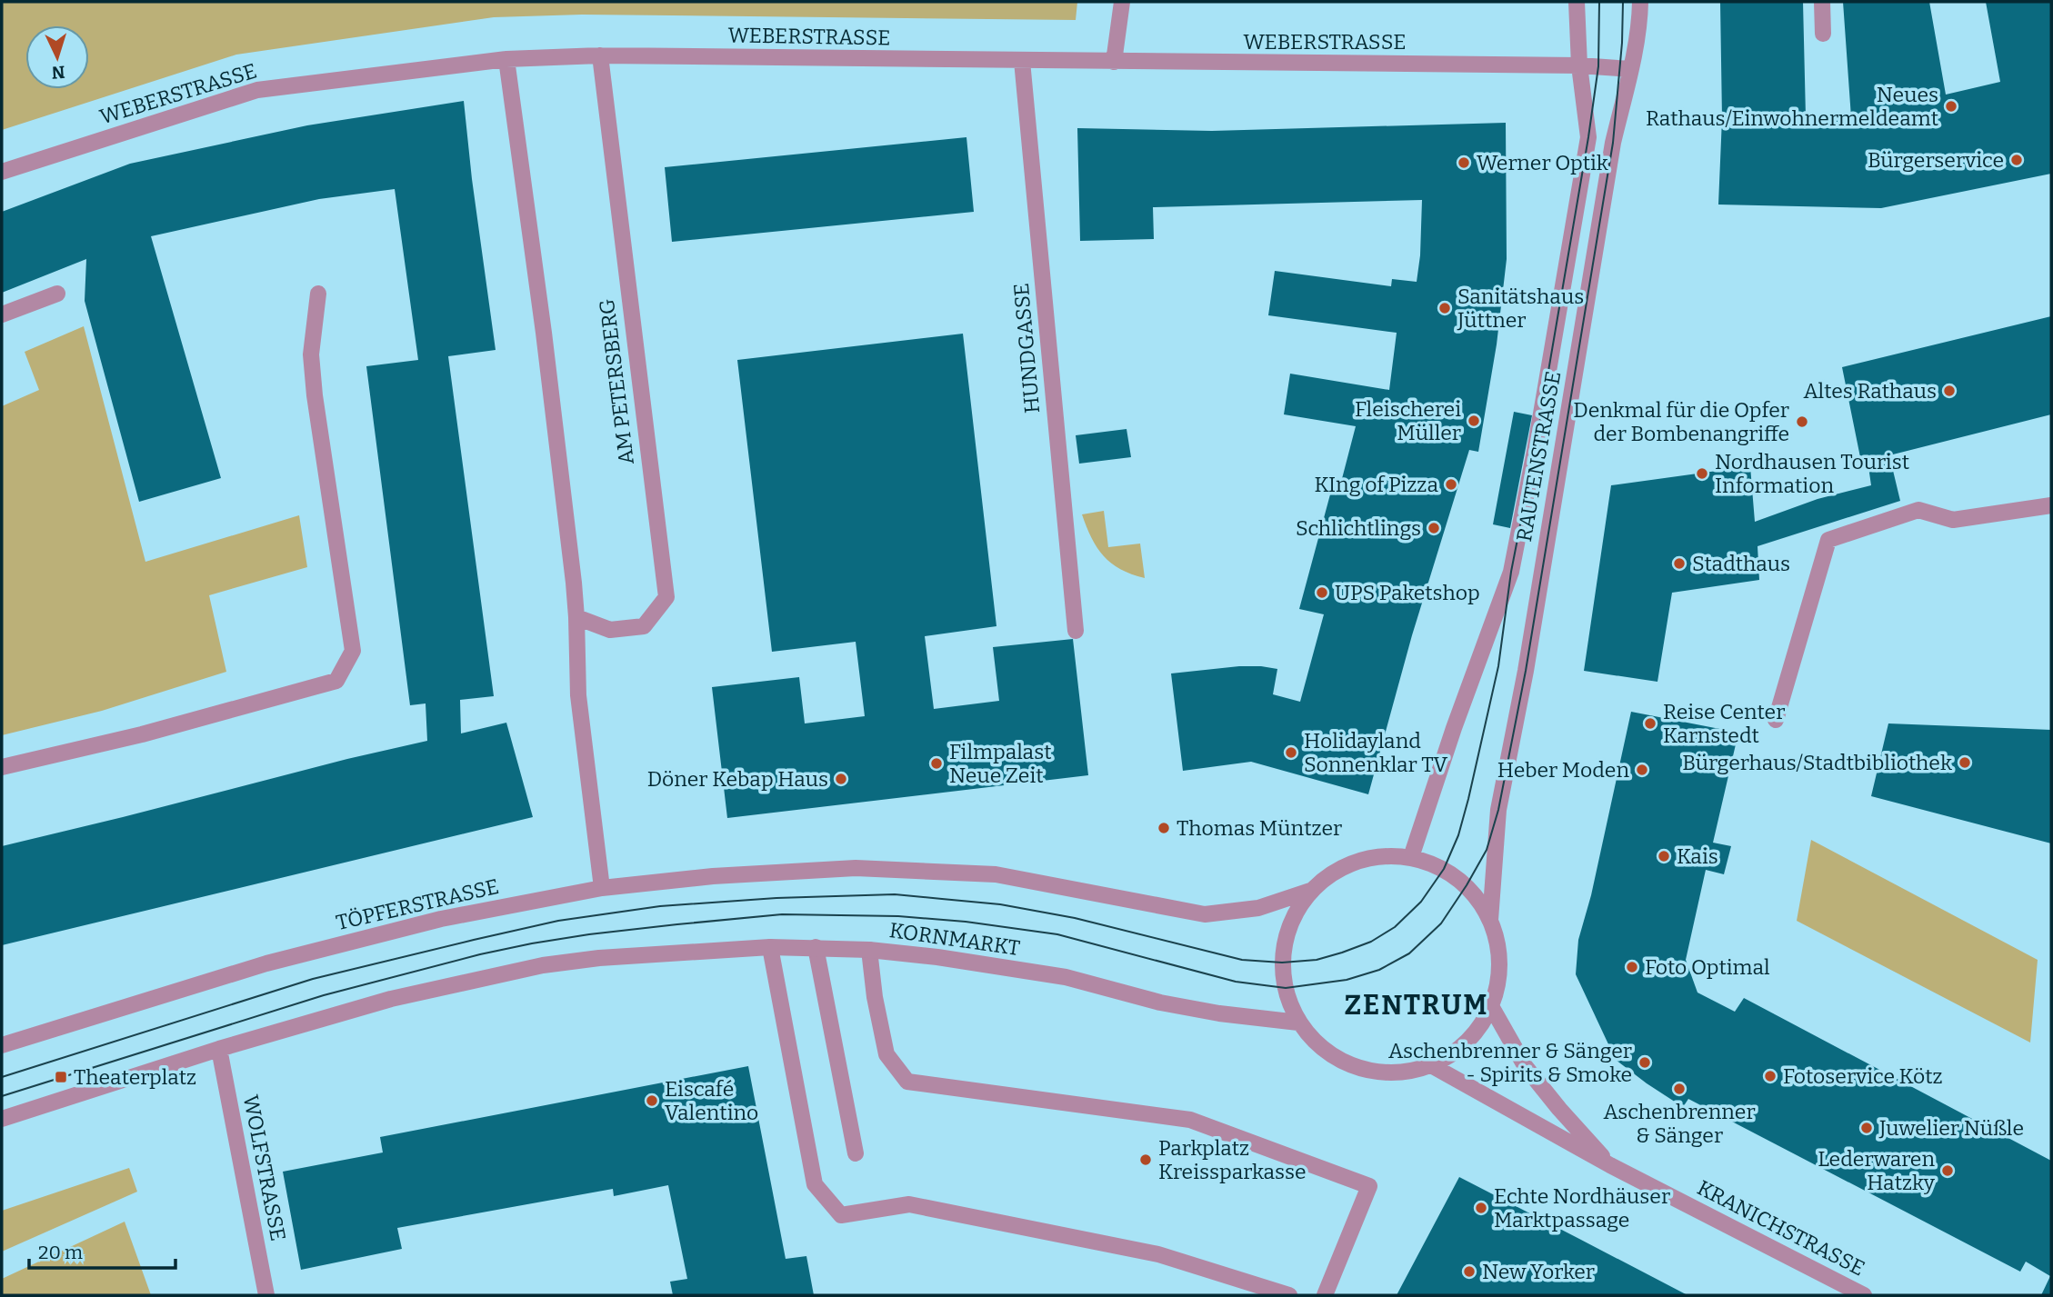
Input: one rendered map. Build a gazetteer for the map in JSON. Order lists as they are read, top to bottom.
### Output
{
  "streets": {
    "street": [
      "WEBERSTRASSE",
      "HUNDGASSE",
      "AM PETERSBERG",
      "RAUTENSTRASSE",
      "TÖPFERSTRASSE",
      "KORNMARKT",
      "WOLFSTRASSE",
      "KRANICHSTRASSE"
    ]
  },
  "crossings": [
    ["WEBERSTRASSE", "HUNDGASSE"],
    ["WEBERSTRASSE", "AM PETERSBERG"],
    ["WEBERSTRASSE", "RAUTENSTRASSE"],
    ["RAUTENSTRASSE", "TÖPFERSTRASSE"],
    ["RAUTENSTRASSE", "KORNMARKT"],
    ["RAUTENSTRASSE", "KRANICHSTRASSE"],
    ["TÖPFERSTRASSE", "KORNMARKT"],
    ["TÖPFERSTRASSE", "KRANICHSTRASSE"],
    ["KORNMARKT", "WOLFSTRASSE"],
    ["KORNMARKT", "KRANICHSTRASSE"]
  ],
  "districts": ["ZENTRUM"],
  "places": {
    "other": [
      "Neues Rathaus/Einwohnermeldeamt",
      "Bürgerservice",
      "Werner Optik",
      "Sanitätshaus Jüttner",
      "Altes Rathaus",
      "Fleischerei Müller",
      "Denkmal für die Opfer der Bombenangriffe",
      "Nordhausen Tourist Information",
      "KIng of Pizza",
      "Schlichtlings",
      "Stadthaus",
      "UPS Paketshop",
      "Reise Center Karnstedt",
      "Holidayland Sonnenklar TV",
      "Bürgerhaus/Stadtbibliothek",
      "Filmpalast Neue Zeit",
      "Heber Moden",
      "Döner Kebap Haus",
      "Thomas Müntzer",
      "Kais",
      "Foto Optimal",
      "Aschenbrenner & Sänger - Spirits & Smoke",
      "Fotoservice Kötz",
      "Aschenbrenner & Sänger",
      "Eiscafé Valentino",
      "Juwelier Nüßle",
      "Parkplatz Kreissparkasse",
      "Lederwaren Hatzky",
      "Echte Nordhäuser Marktpassage",
      "New Yorker"
    ],
    "transit": ["Theaterplatz"]
  },
  "scale_bar": "20 m",
  "north": "bottom"
}
